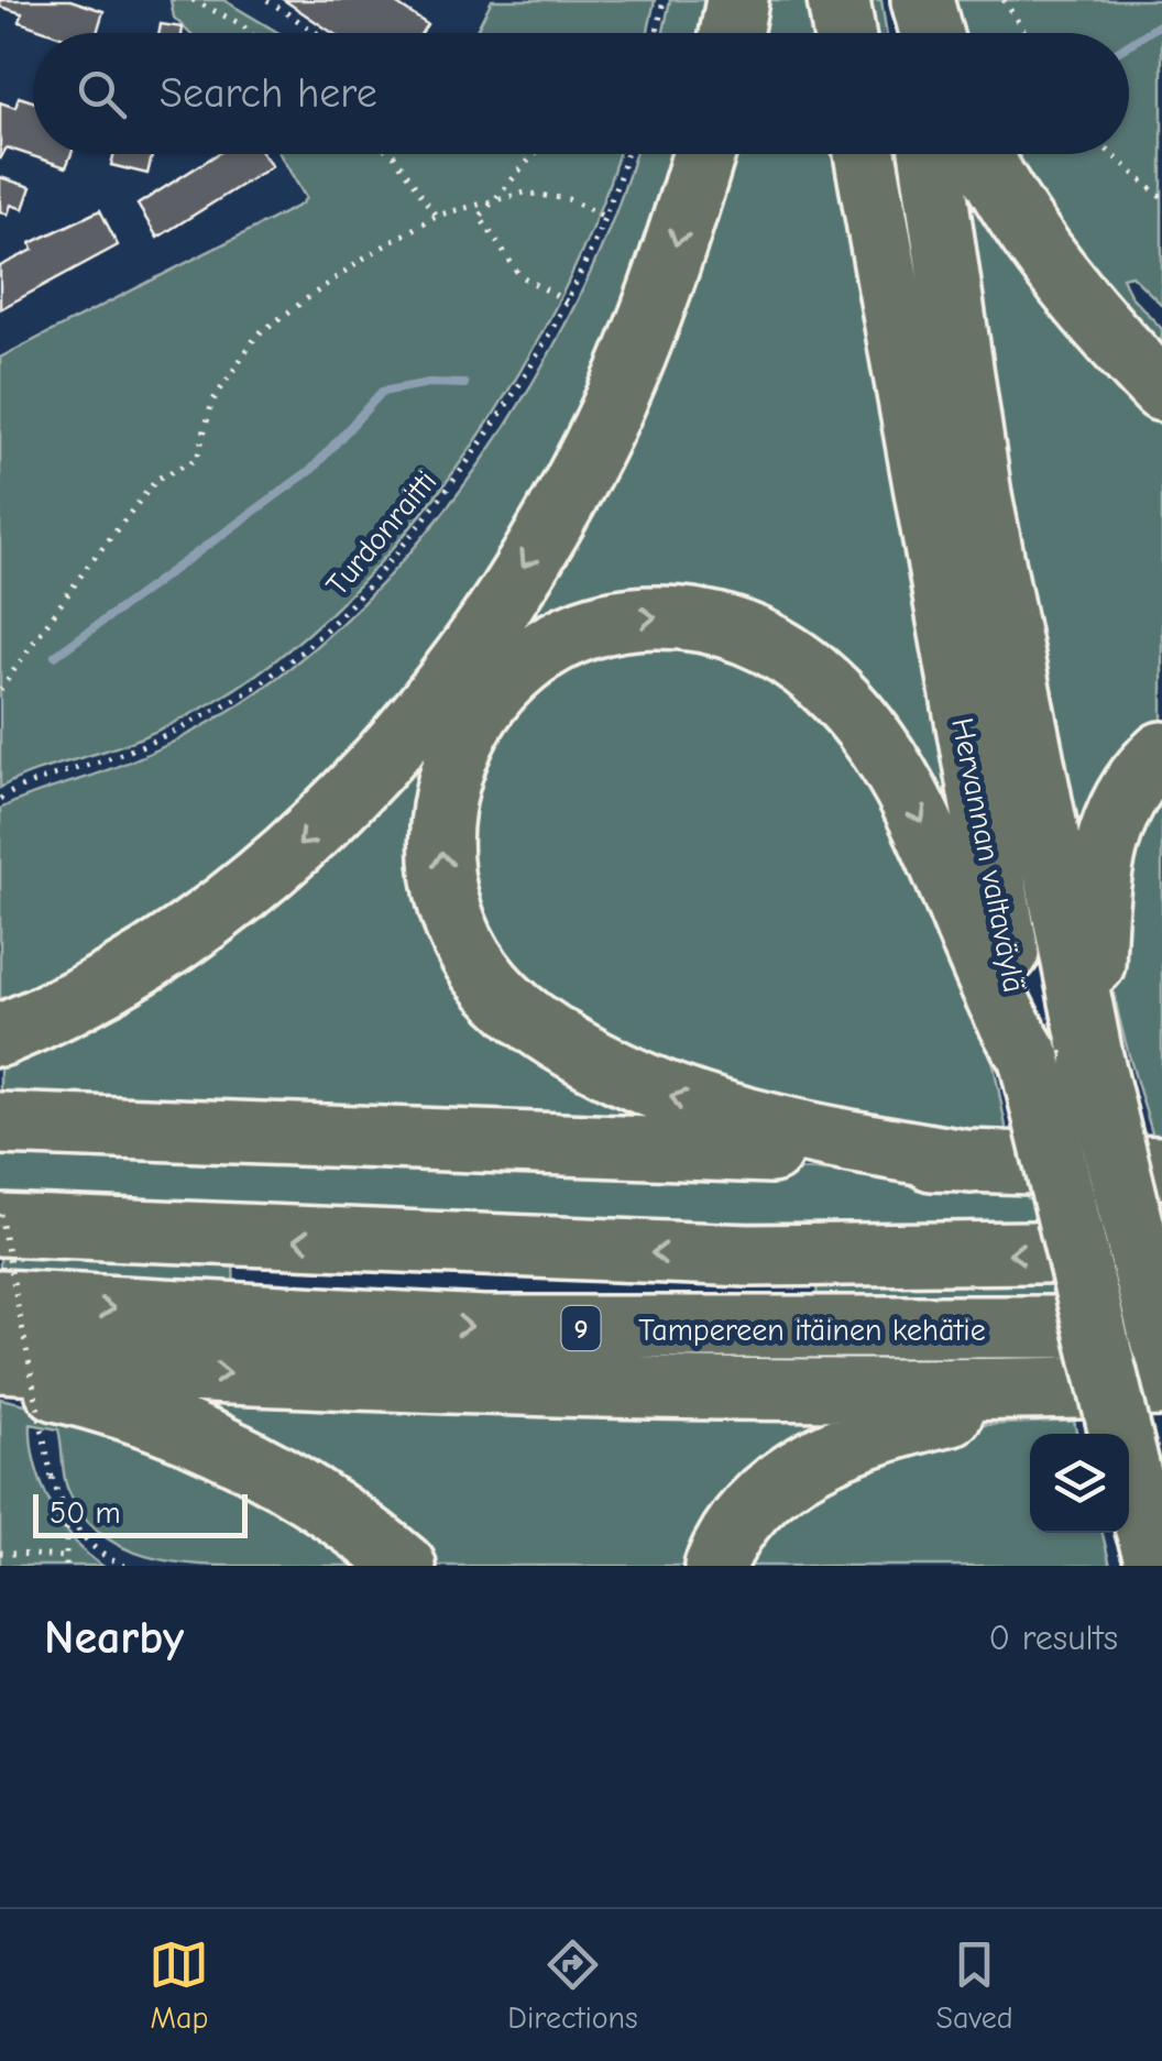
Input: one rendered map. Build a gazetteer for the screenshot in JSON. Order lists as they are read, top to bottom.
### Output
{
  "streets": {
    "highway": ["Hervannan valtaväylä", "9", "Tampereen itäinen kehätie"],
    "path": ["Turdonraitti"]
  },
  "scale_bar": "50 m",
  "page": {
    "search": "Search here",
    "scale": "50 m",
    "heading": ["Nearby", "0 results"],
    "nav": ["Map", "Directions", "Saved"]
  }
}
